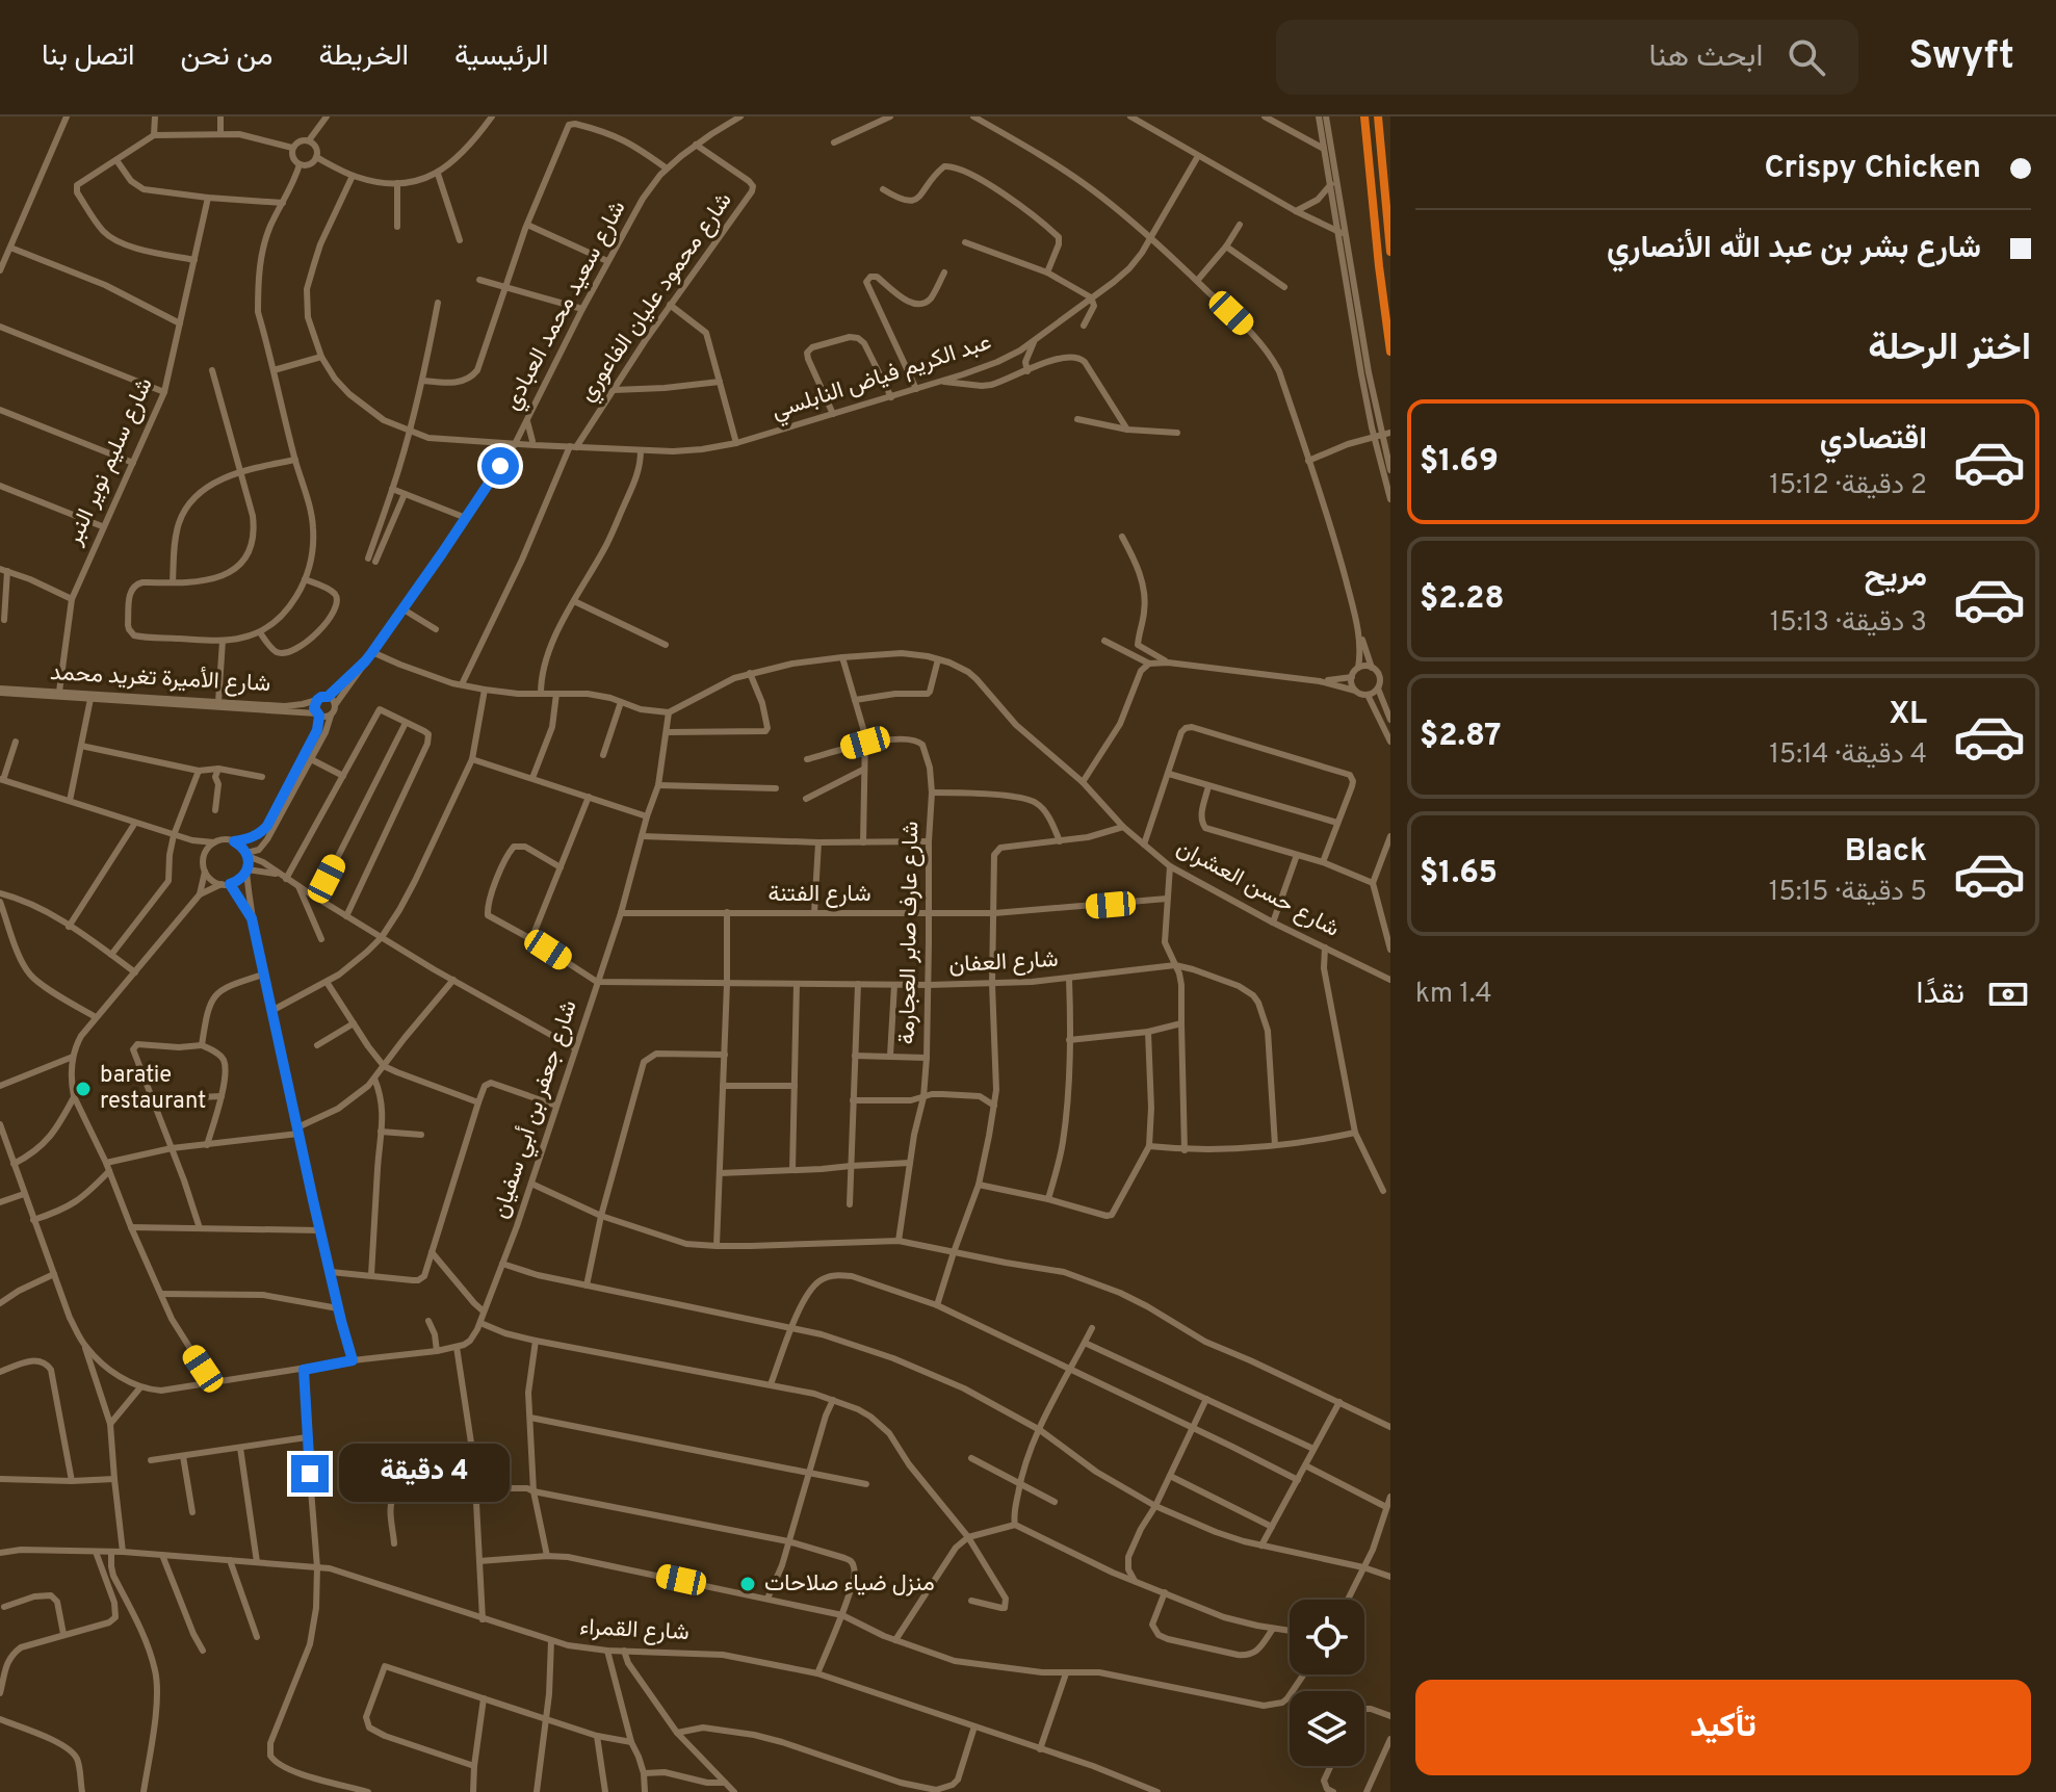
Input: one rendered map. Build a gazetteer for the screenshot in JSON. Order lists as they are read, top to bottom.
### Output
{
  "streets": {
    "street": [
      "شارع محمود عليان الفاعوري",
      "شارع سعيد محمد العبادي",
      "عبد الكريم فياض النابلسي",
      "شارع سليم نوير النبر",
      "شارع الأميرة تغريد محمد",
      "شارع حسن العشران",
      "شارع الفتنة",
      "شارع عارف صابر العجارمة",
      "شارع العفان",
      "شارع جعفر بن أبي سفيان",
      "شارع القمراء"
    ]
  },
  "crossings": [
    ["شارع محمود عليان الفاعوري", "شارع سعيد محمد العبادي"],
    ["شارع محمود عليان الفاعوري", "عبد الكريم فياض النابلسي"],
    ["شارع سعيد محمد العبادي", "عبد الكريم فياض النابلسي"],
    ["شارع سعيد محمد العبادي", "شارع الأميرة تغريد محمد"],
    ["شارع سليم نوير النبر", "شارع الأميرة تغريد محمد"],
    ["شارع حسن العشران", "شارع جعفر بن أبي سفيان"],
    ["شارع الفتنة", "شارع عارف صابر العجارمة"],
    ["شارع الفتنة", "شارع جعفر بن أبي سفيان"],
    ["شارع عارف صابر العجارمة", "شارع العفان"],
    ["شارع العفان", "شارع جعفر بن أبي سفيان"]
  ],
  "places": ["baratie restaurant", "منزل ضياء صلاحات"],
  "page": {
    "header": "Swyft",
    "search": "ابحث هنا",
    "nav": [
      "الرئيسية",
      "الخريطة",
      "من نحن",
      "اتصل بنا"
    ],
    "banner": ["Crispy Chicken", "شارع بشر بن عبد الله الأنصاري"],
    "heading": "اختر الرحلة",
    "list": [
      {
        "name": "اقتصادي",
        "note": "2 دقيقة · 15:12",
        "value": "$1.69"
      },
      {
        "name": "مريح",
        "note": "3 دقيقة · 15:13",
        "value": "$2.28"
      },
      {
        "name": "XL",
        "note": "4 دقيقة · 15:14",
        "value": "$2.87"
      },
      {
        "name": "Black",
        "note": "5 دقيقة · 15:15",
        "value": "$1.65"
      }
    ],
    "pay": ["نقدًا", "1.4 km"],
    "bubble": "4 دقيقة",
    "buttons": "تأكيد"
  }
}
